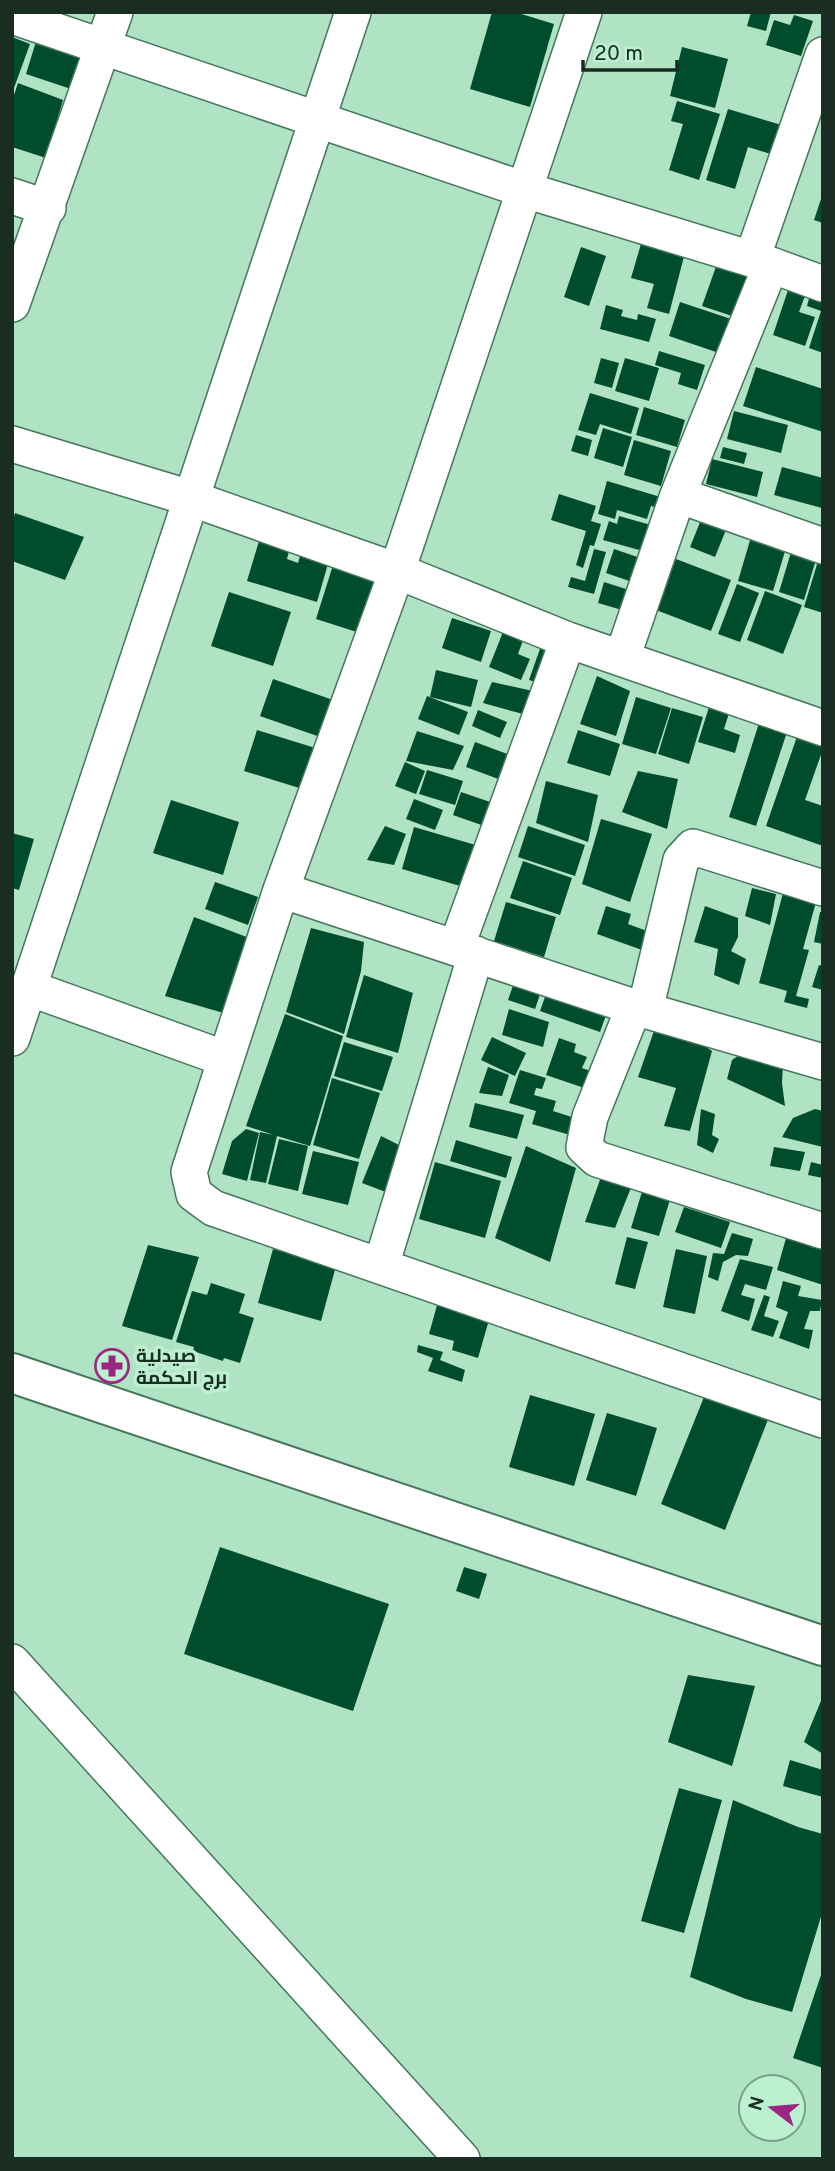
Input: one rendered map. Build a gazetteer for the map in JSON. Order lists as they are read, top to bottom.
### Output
{
  "places": {
    "pharmacy": ["صيدلية برج الحكمة"]
  },
  "scale_bar": "20 m",
  "north": "left"
}
